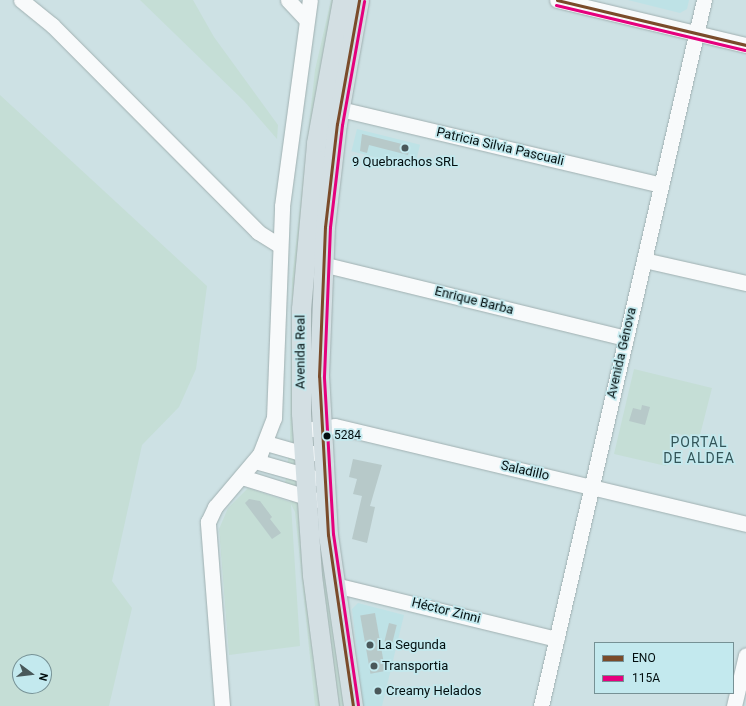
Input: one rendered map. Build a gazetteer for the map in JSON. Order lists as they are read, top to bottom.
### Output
{
  "streets": {
    "main road": ["Avenida Real"],
    "street": [
      "Patricia Silvia Pascuali",
      "Enrique Barba",
      "Avenida Génova",
      "Saladillo",
      "Héctor Zinni"
    ]
  },
  "crossings": [
    ["Patricia Silvia Pascuali", "Avenida Real"],
    ["Patricia Silvia Pascuali", "Avenida Génova"],
    ["Enrique Barba", "Avenida Real"],
    ["Enrique Barba", "Avenida Génova"],
    ["Avenida Real", "Saladillo"],
    ["Avenida Real", "Héctor Zinni"],
    ["Avenida Génova", "Saladillo"],
    ["Avenida Génova", "Héctor Zinni"]
  ],
  "districts": ["PORTAL DE ALDEA"],
  "places": [
    "9 Quebrachos SRL",
    "5284",
    "La Segunda",
    "Transportia",
    "Creamy Helados"
  ],
  "lines": ["transit line ENO", "transit line 115A"],
  "legend": ["ENO", "115A"],
  "north": "right"
}
